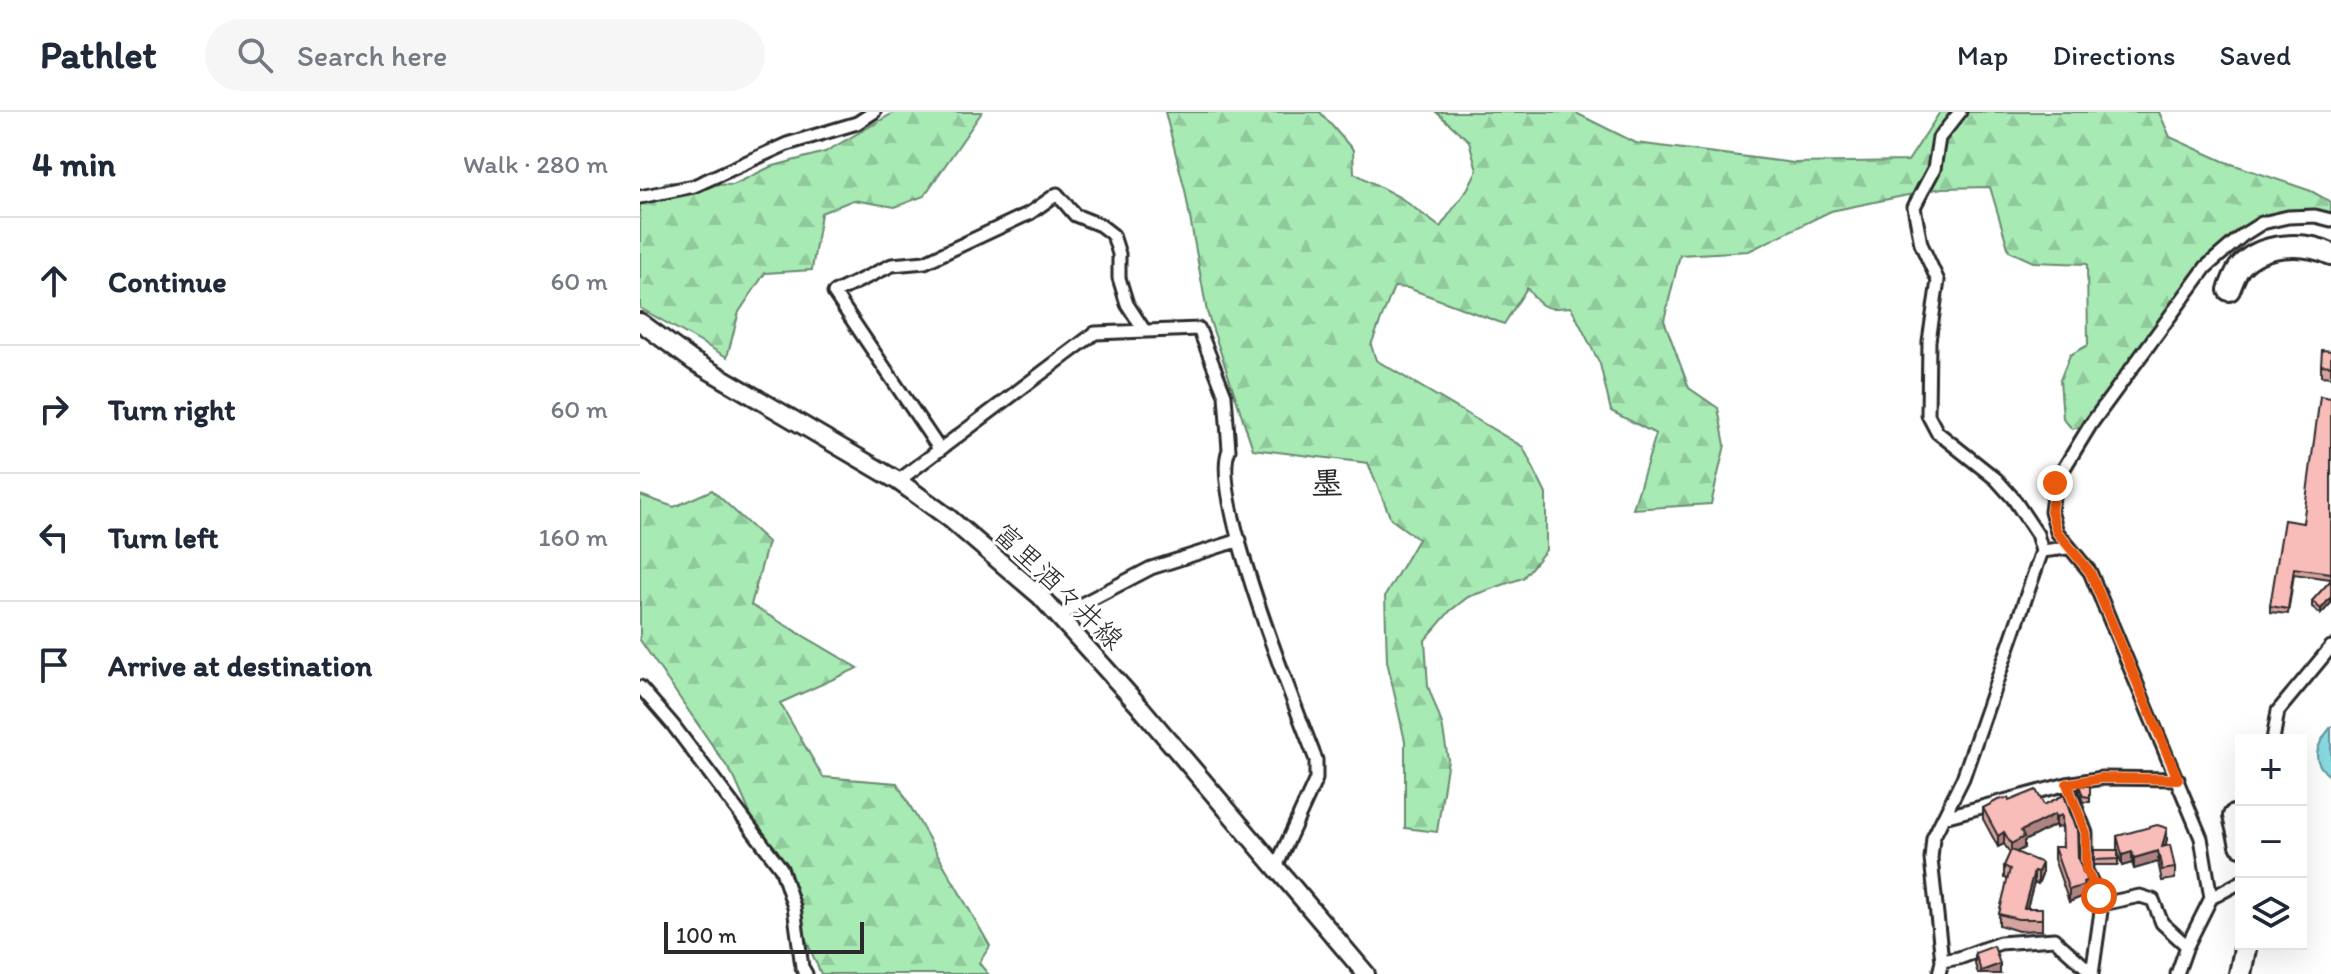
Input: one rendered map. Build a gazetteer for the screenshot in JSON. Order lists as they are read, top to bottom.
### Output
{
  "streets": {
    "main road": ["富里酒々井線"]
  },
  "districts": ["墨"],
  "scale_bar": "100 m",
  "page": {
    "header": "Pathlet",
    "search": "Search here",
    "nav": ["Map", "Directions", "Saved"],
    "heading": ["4 min", "Walk · 280 m"],
    "list": [
      ["Continue", "60 m"],
      ["Turn right", "60 m"],
      ["Turn left", "160 m"],
      "Arrive at destination"
    ],
    "map_buttons": ["+", "−"],
    "scale": "100 m"
  }
}
